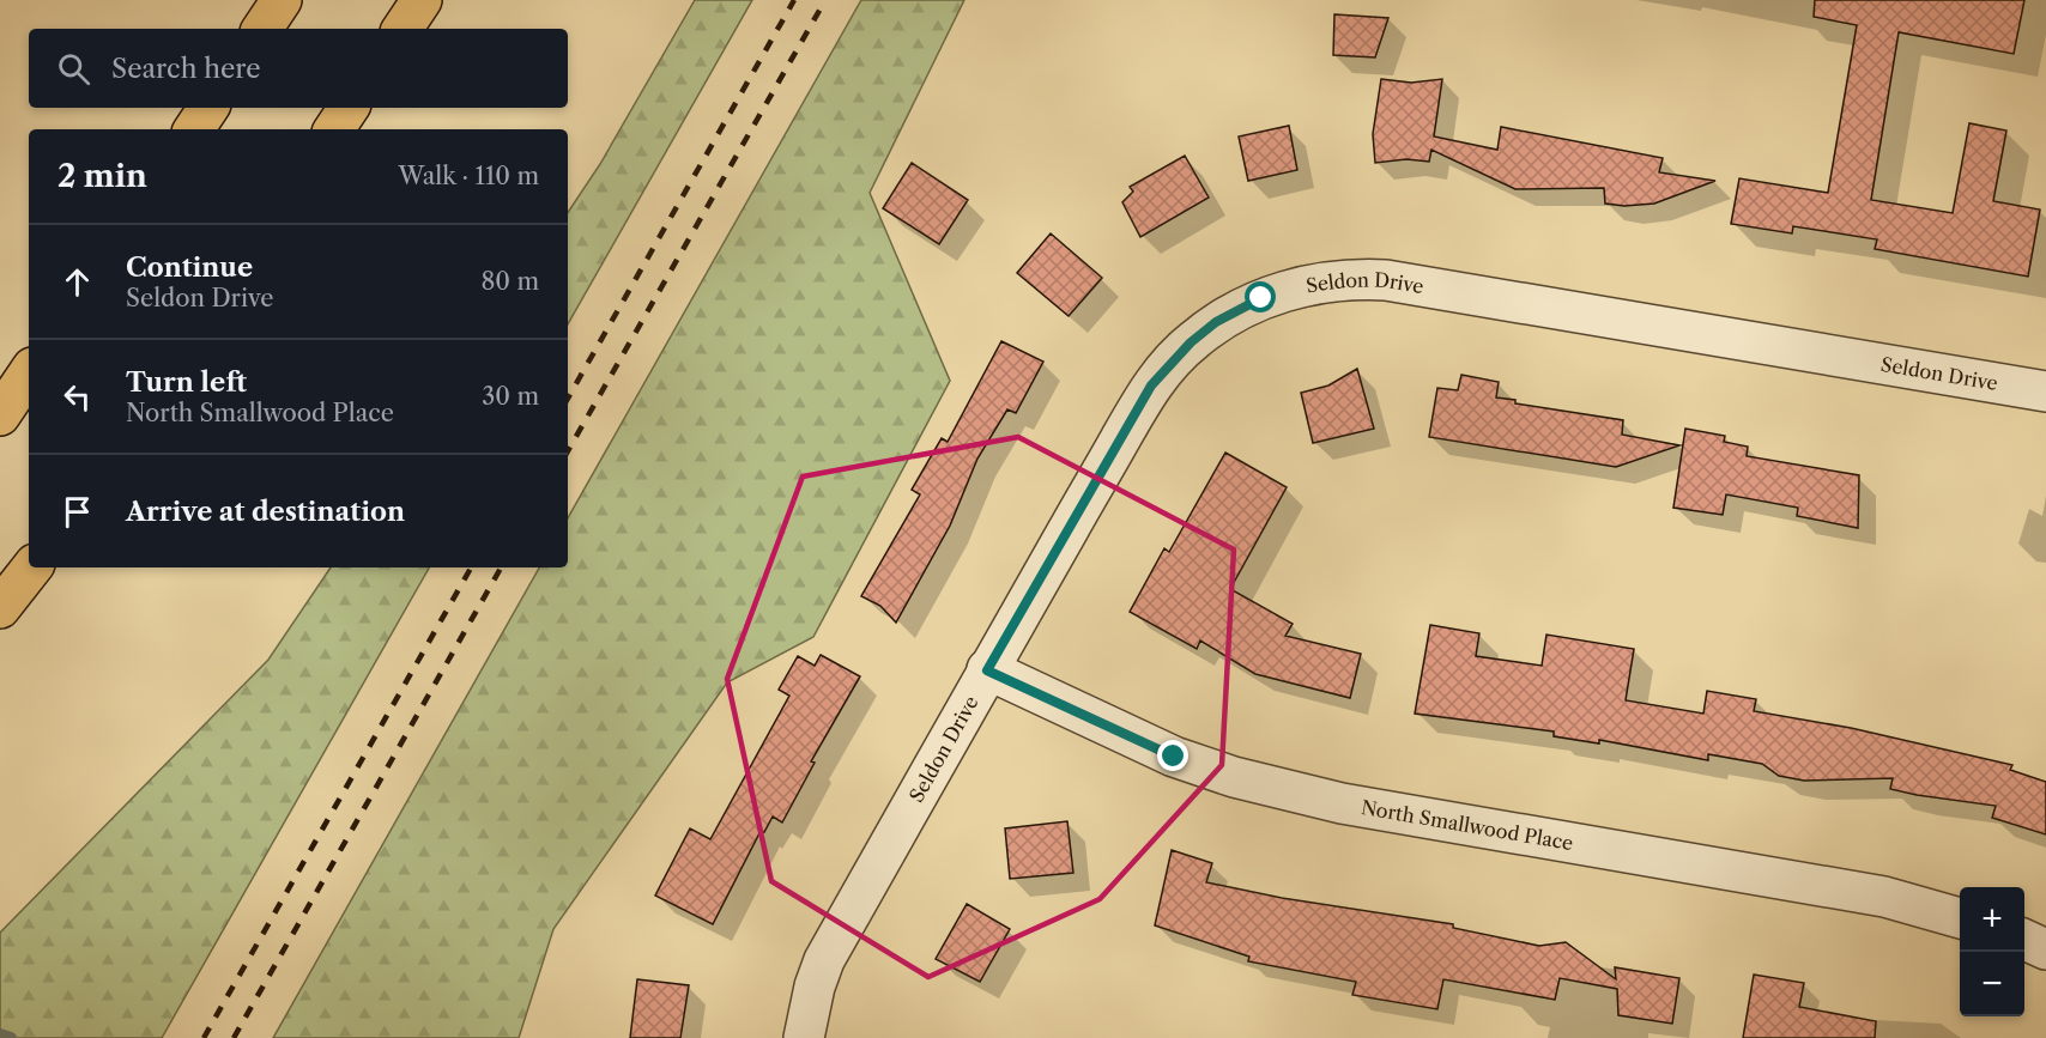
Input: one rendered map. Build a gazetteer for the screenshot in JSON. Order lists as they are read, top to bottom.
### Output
{
  "streets": {
    "street": ["Seldon Drive", "North Smallwood Place"]
  },
  "crossings": [
    ["Seldon Drive", "North Smallwood Place"]
  ],
  "page": {
    "search": "Search here",
    "heading": ["2 min", "Walk · 110 m"],
    "list": [
      ["Continue", "Seldon Drive", "80 m"],
      ["Turn left", "North Smallwood Place", "30 m"],
      "Arrive at destination"
    ],
    "map_buttons": ["+", "−"]
  }
}
